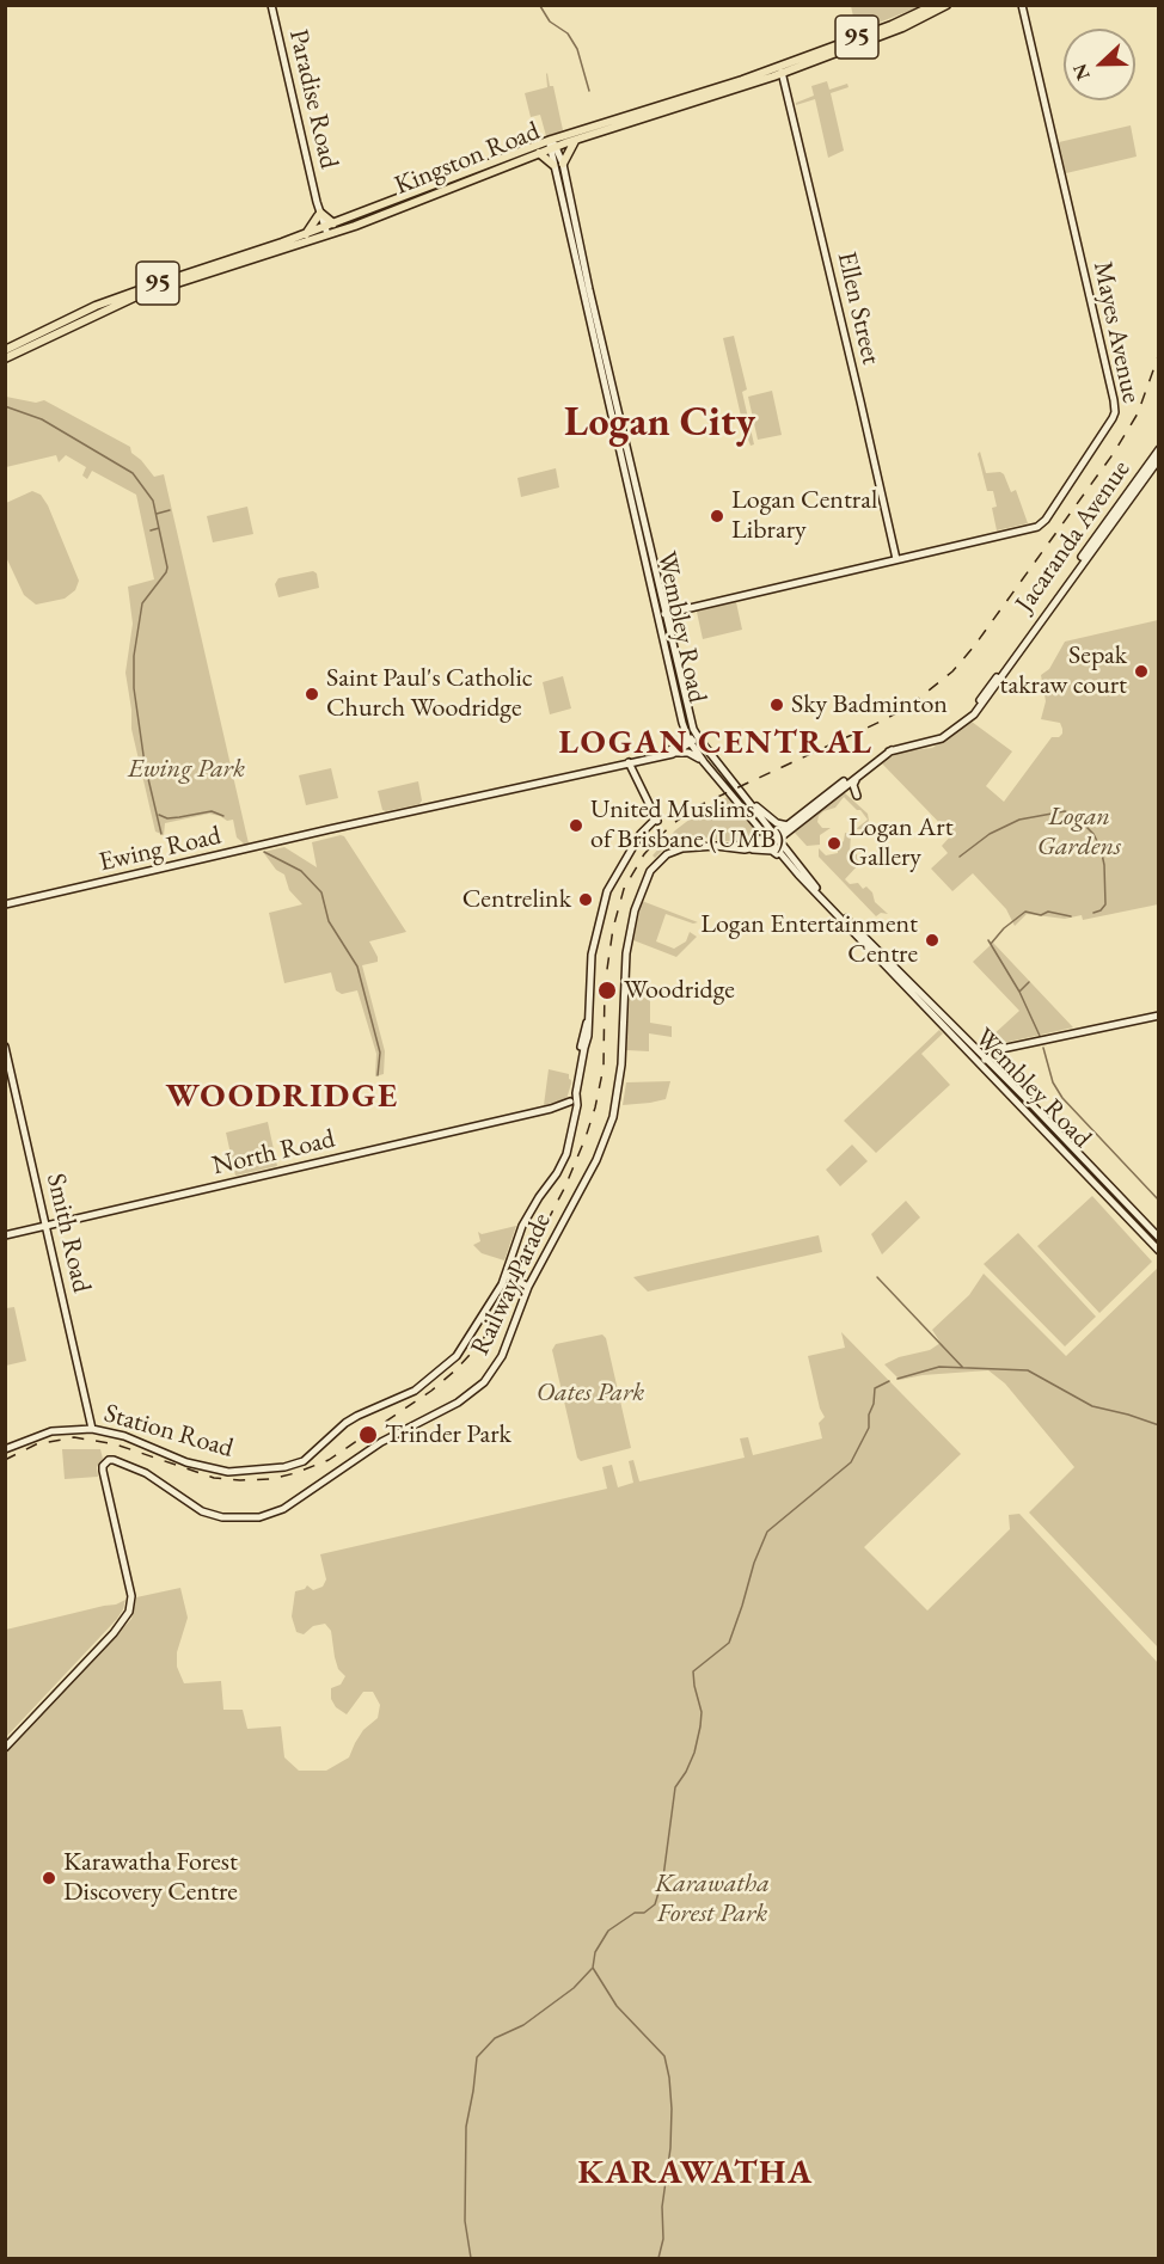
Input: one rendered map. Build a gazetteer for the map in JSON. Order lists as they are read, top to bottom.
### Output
{
  "streets": {
    "main road": ["95", "Kingston Road"],
    "street": [
      "Paradise Road",
      "Ellen Street",
      "Mayes Avenue",
      "Jacaranda Avenue",
      "Wembley Road",
      "Ewing Road",
      "North Road",
      "Smith Road",
      "Railway Parade",
      "Station Road"
    ]
  },
  "crossings": [
    ["Paradise Road", "Kingston Road"],
    ["Kingston Road", "Ellen Street"],
    ["Kingston Road", "Wembley Road"],
    ["Ellen Street", "Mayes Avenue"],
    ["Mayes Avenue", "Wembley Road"],
    ["Jacaranda Avenue", "Wembley Road"],
    ["Jacaranda Avenue", "Railway Parade"],
    ["Wembley Road", "Ewing Road"],
    ["Wembley Road", "Railway Parade"],
    ["Ewing Road", "Station Road"],
    ["North Road", "Smith Road"],
    ["North Road", "Station Road"],
    ["Smith Road", "Station Road"]
  ],
  "districts": [
    "Logan City",
    "LOGAN CENTRAL",
    "WOODRIDGE",
    "KARAWATHA"
  ],
  "parks": [
    "Ewing Park",
    "Logan Gardens",
    "Oates Park",
    "Karawatha Forest Park"
  ],
  "places": [
    "Logan Central Library",
    "Sepak takraw court",
    "Saint Paul's Catholic Church Woodridge",
    "Sky Badminton",
    "United Muslims of Brisbane (UMB)",
    "Logan Art Gallery",
    "Centrelink",
    "Logan Entertainment Centre",
    "Woodridge",
    "Trinder Park",
    "Karawatha Forest Discovery Centre"
  ],
  "north": "left"
}
